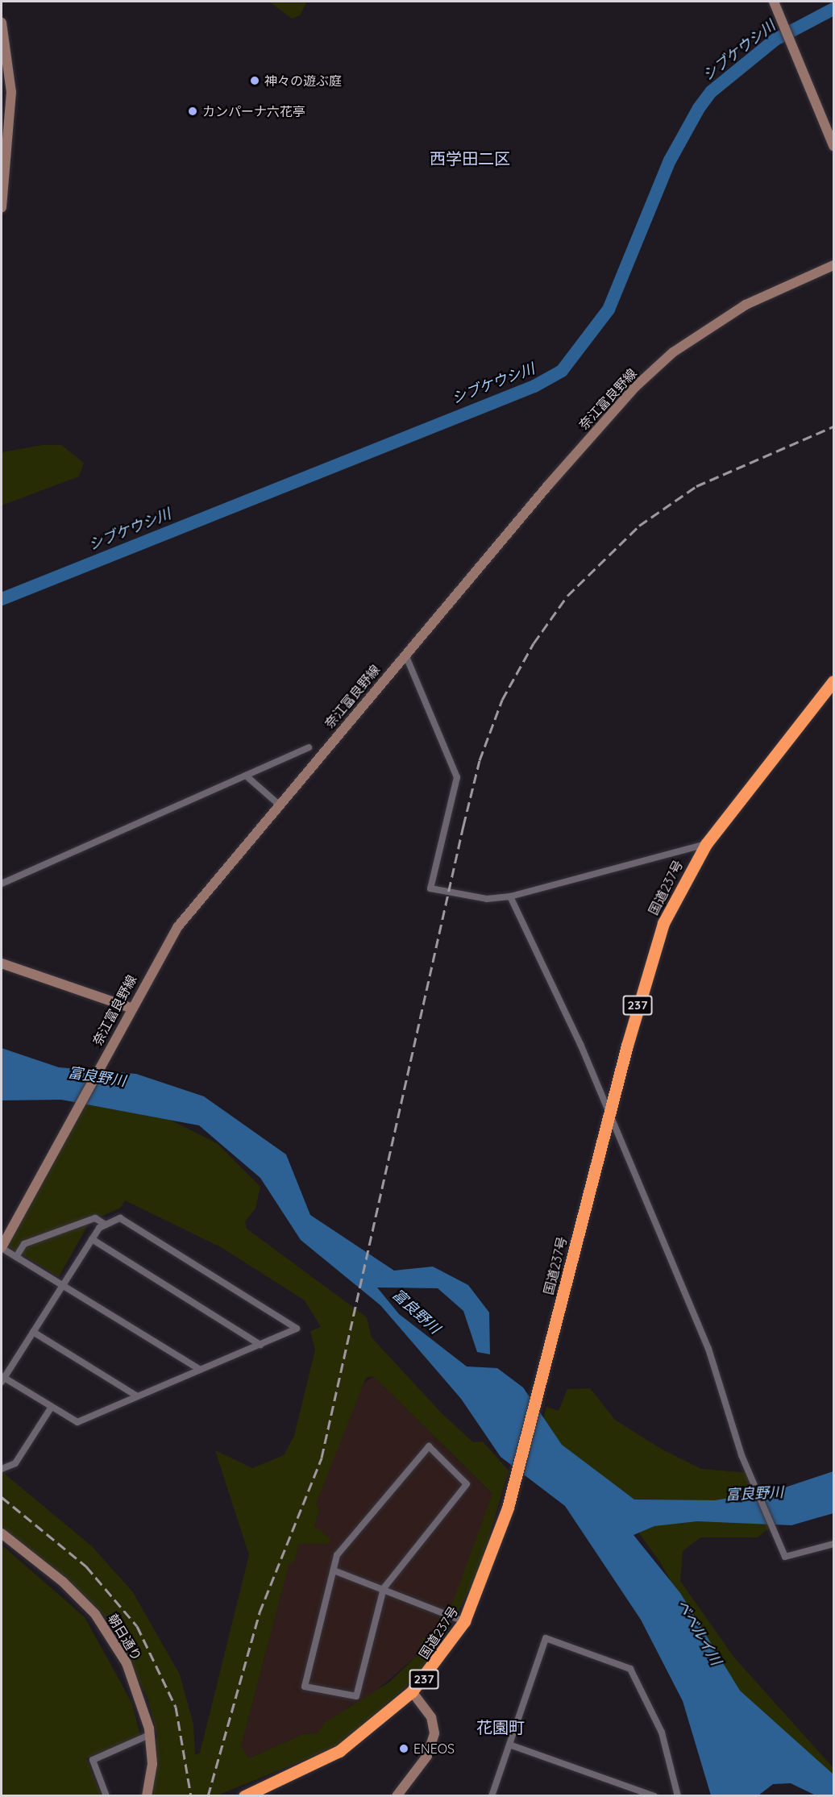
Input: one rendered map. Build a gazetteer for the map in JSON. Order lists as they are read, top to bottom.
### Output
{
  "streets": {
    "highway": ["国道237号", "237"],
    "main road": ["奈江富良野線", "朝日通り"]
  },
  "districts": ["西学田二区", "花園町"],
  "water": ["シブケウシ川", "富良野川", "ベベルイ川"],
  "places": ["神々の遊ぶ庭", "カンパーナ六花亭", "ENEOS"]
}
